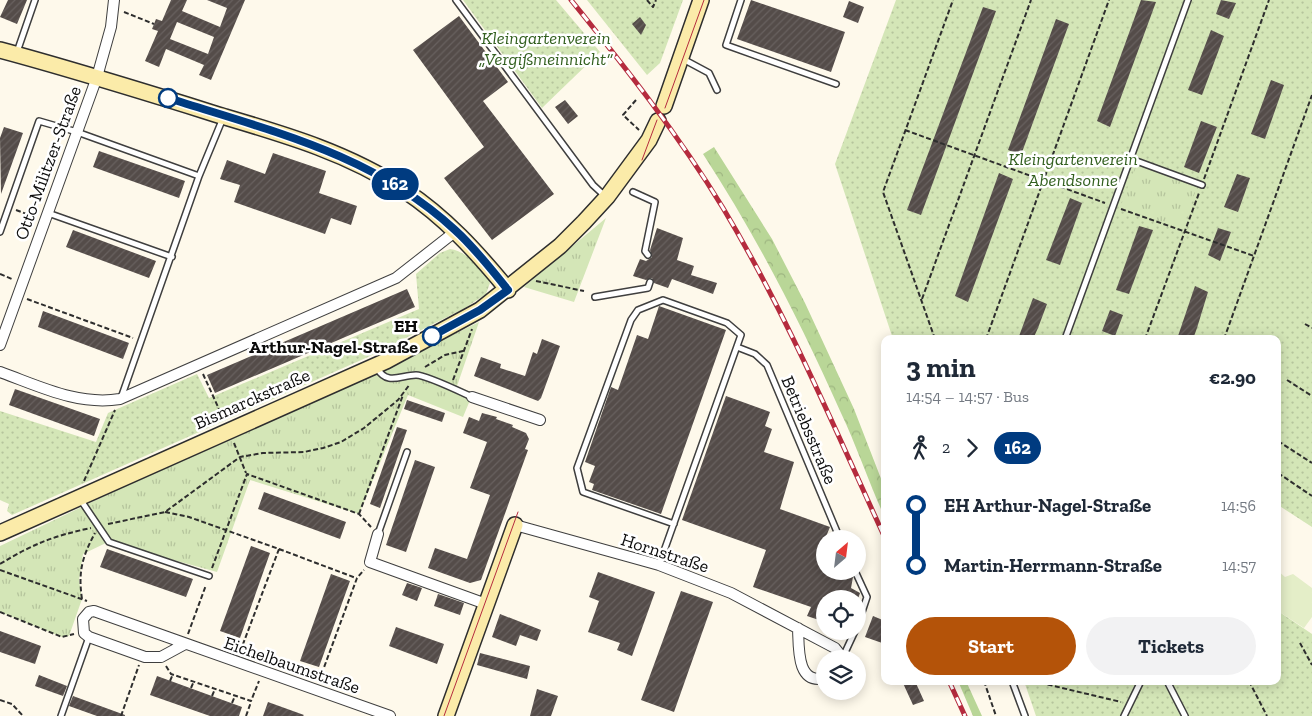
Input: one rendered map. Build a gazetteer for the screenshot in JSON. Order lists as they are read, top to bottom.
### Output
{
  "streets": {
    "street": [
      "Otto-Militzer-Straße",
      "Bismarckstraße",
      "Hornstraße",
      "Eichelbaumstraße"
    ],
    "lane": ["Betriebsstraße"]
  },
  "parks": ["Kleingartenverein „Vergißmeinnicht“", "Kleingartenverein Abendsonne"],
  "places": ["EH Arthur-Nagel-Straße"],
  "lines": ["bus line 162"],
  "north": "top right",
  "page": {
    "on_map": "162",
    "heading": ["3 min", "14:54 – 14:57 · Bus", "€2.90"],
    "legs": ["2", "162"],
    "list": [
      {
        "name": "EH Arthur-Nagel-Straße",
        "value": "14:56"
      },
      {
        "name": "Martin-Herrmann-Straße",
        "value": "14:57"
      }
    ],
    "buttons": ["Start", "Tickets"]
  }
}
